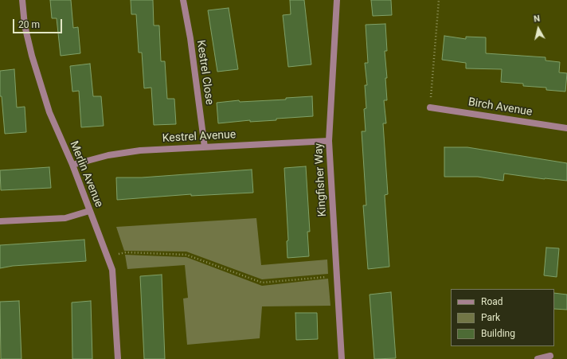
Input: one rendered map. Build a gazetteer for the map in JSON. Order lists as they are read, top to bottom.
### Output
{
  "streets": {
    "street": [
      "Kestrel Close",
      "Birch Avenue",
      "Kestrel Avenue",
      "Merlin Avenue",
      "Kingfisher Way"
    ]
  },
  "crossings": [
    ["Kestrel Close", "Kestrel Avenue"],
    ["Kestrel Avenue", "Merlin Avenue"],
    ["Kestrel Avenue", "Kingfisher Way"]
  ],
  "legend": ["Road", "Park", "Building"],
  "scale_bar": "20 m",
  "north": "top"
}
